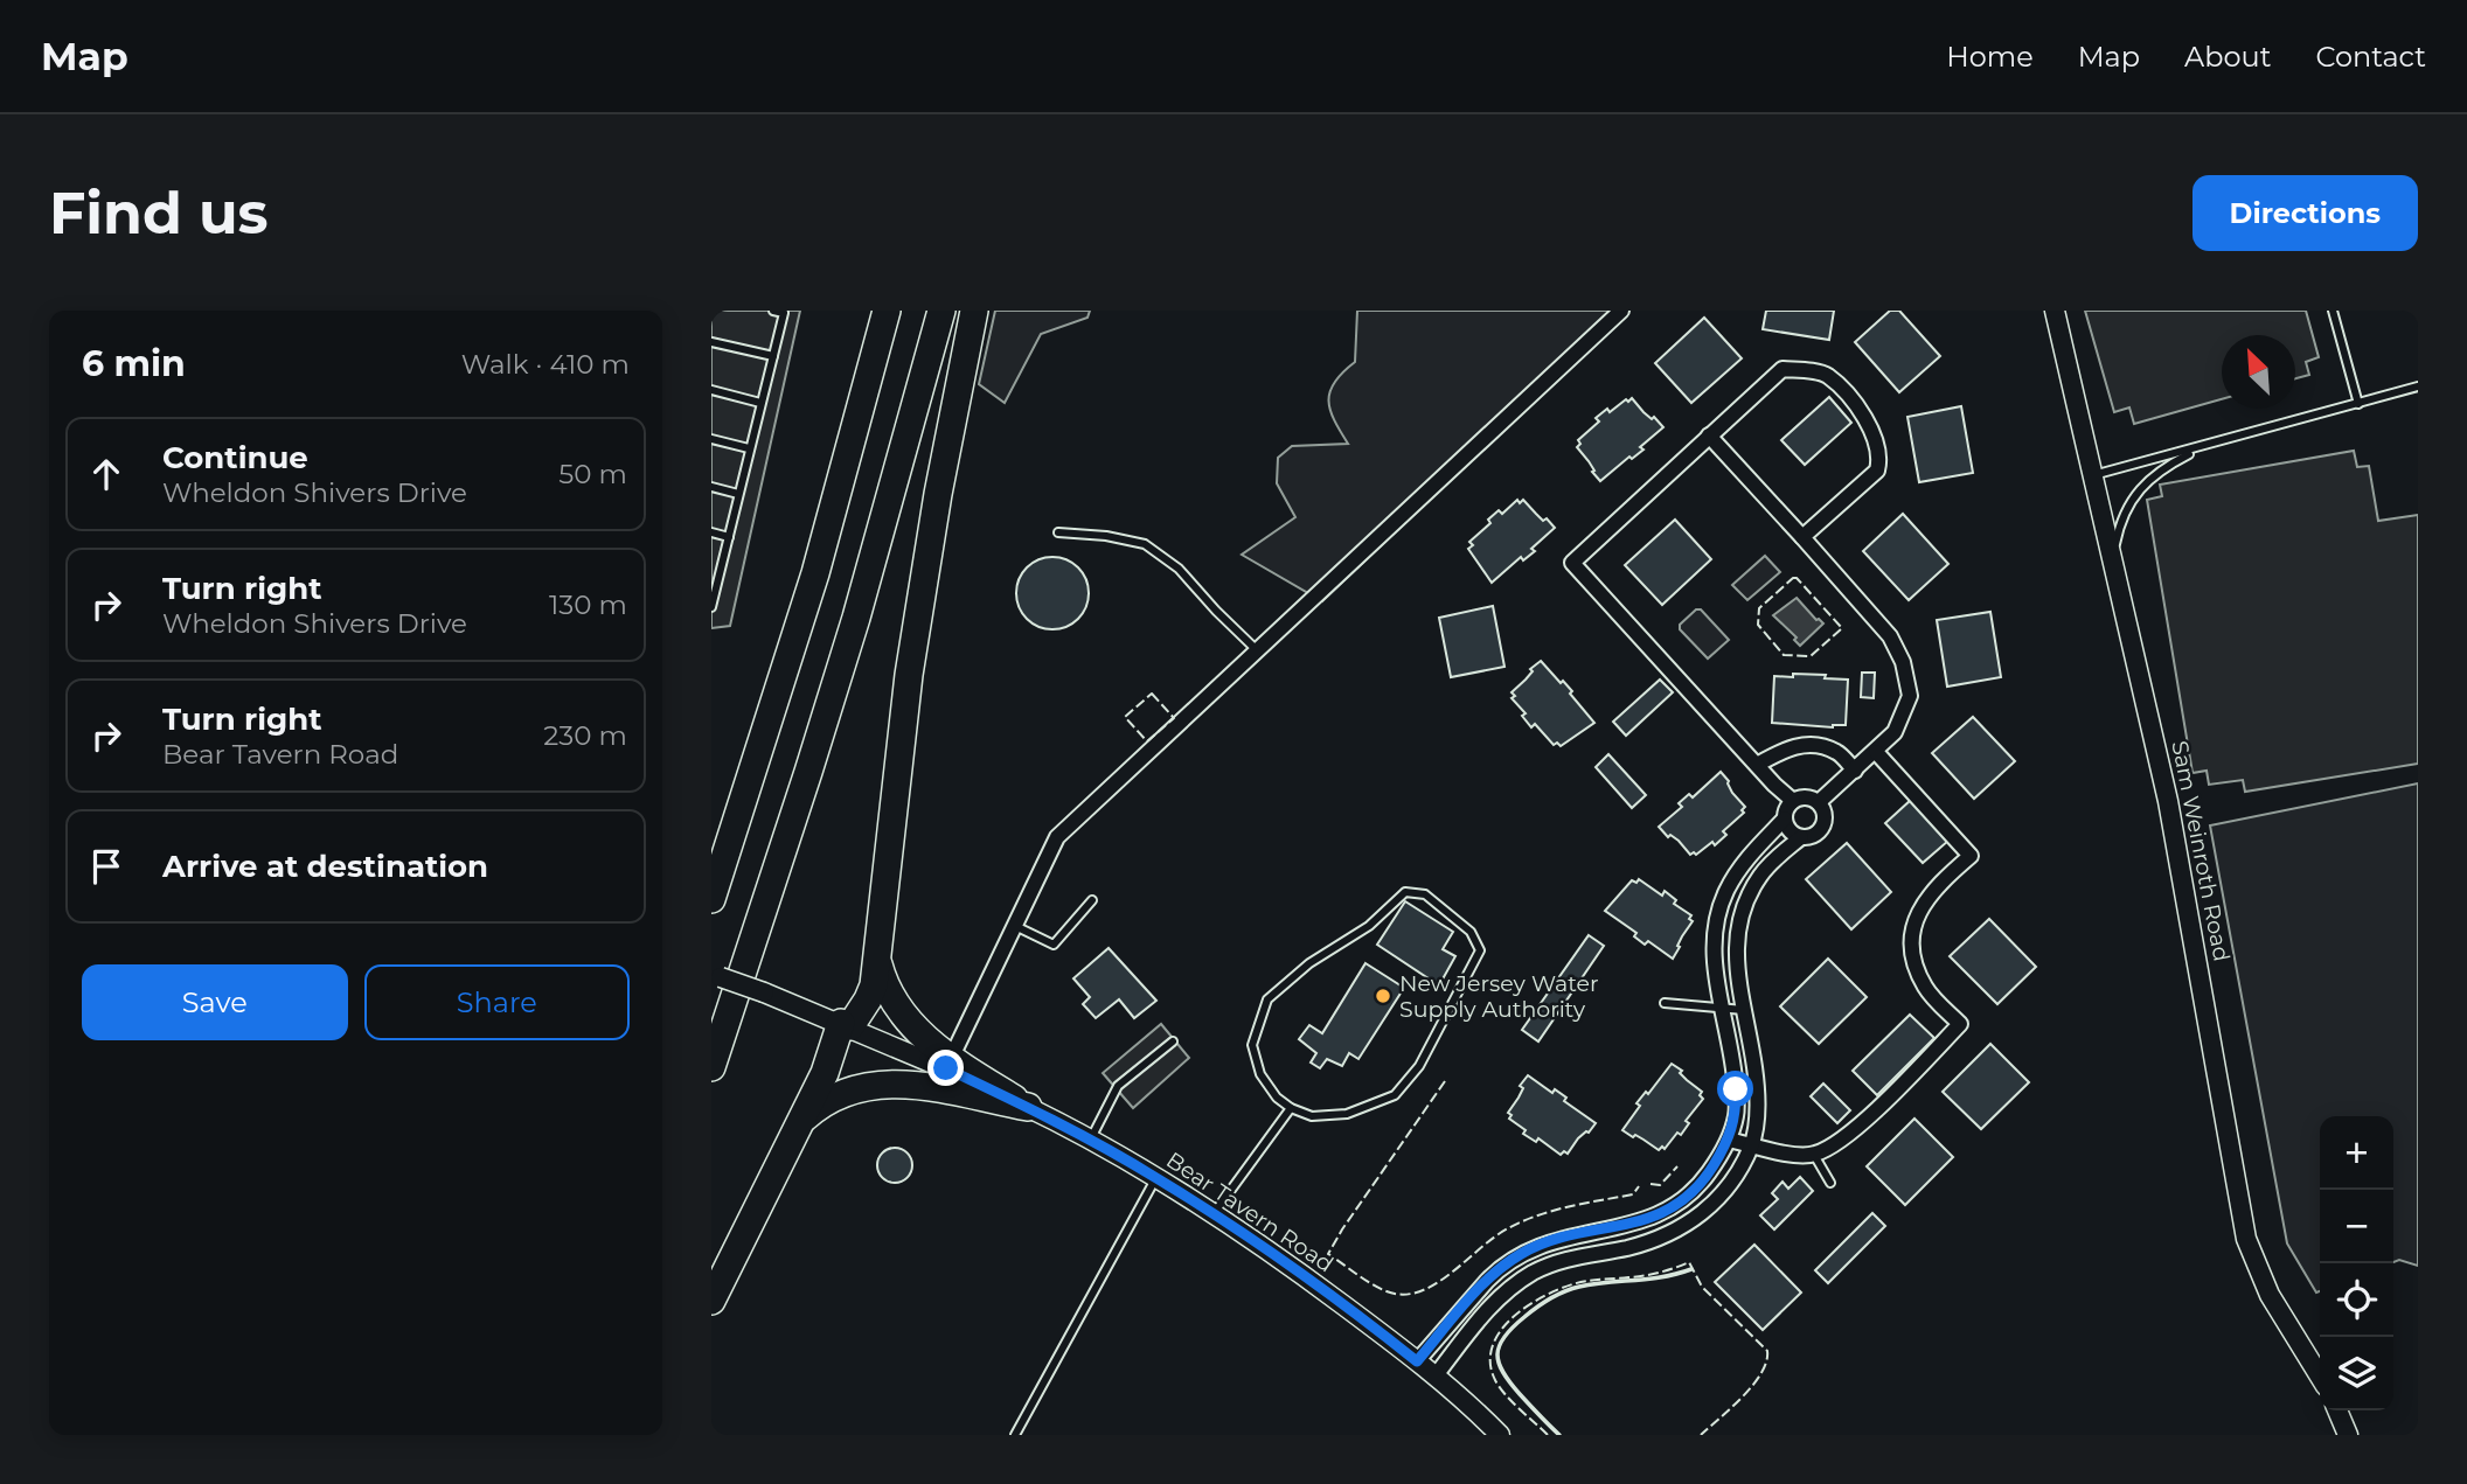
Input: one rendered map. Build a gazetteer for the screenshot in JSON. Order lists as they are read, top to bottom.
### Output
{
  "streets": {
    "street": ["Sam Weinroth Road", "Bear Tavern Road"]
  },
  "places": ["New Jersey Water Supply Authority"],
  "north": "top left",
  "page": {
    "header": "Map",
    "nav": [
      "Home",
      "Map",
      "About",
      "Contact"
    ],
    "buttons": [
      "Directions",
      ["Save", "Share"]
    ],
    "title": "Find us",
    "heading": ["6 min", "Walk · 410 m"],
    "list": [
      ["Continue", "Wheldon Shivers Drive", "50 m"],
      ["Turn right", "Wheldon Shivers Drive", "130 m"],
      ["Turn right", "Bear Tavern Road", "230 m"],
      "Arrive at destination"
    ],
    "map_buttons": ["+", "−"]
  }
}
